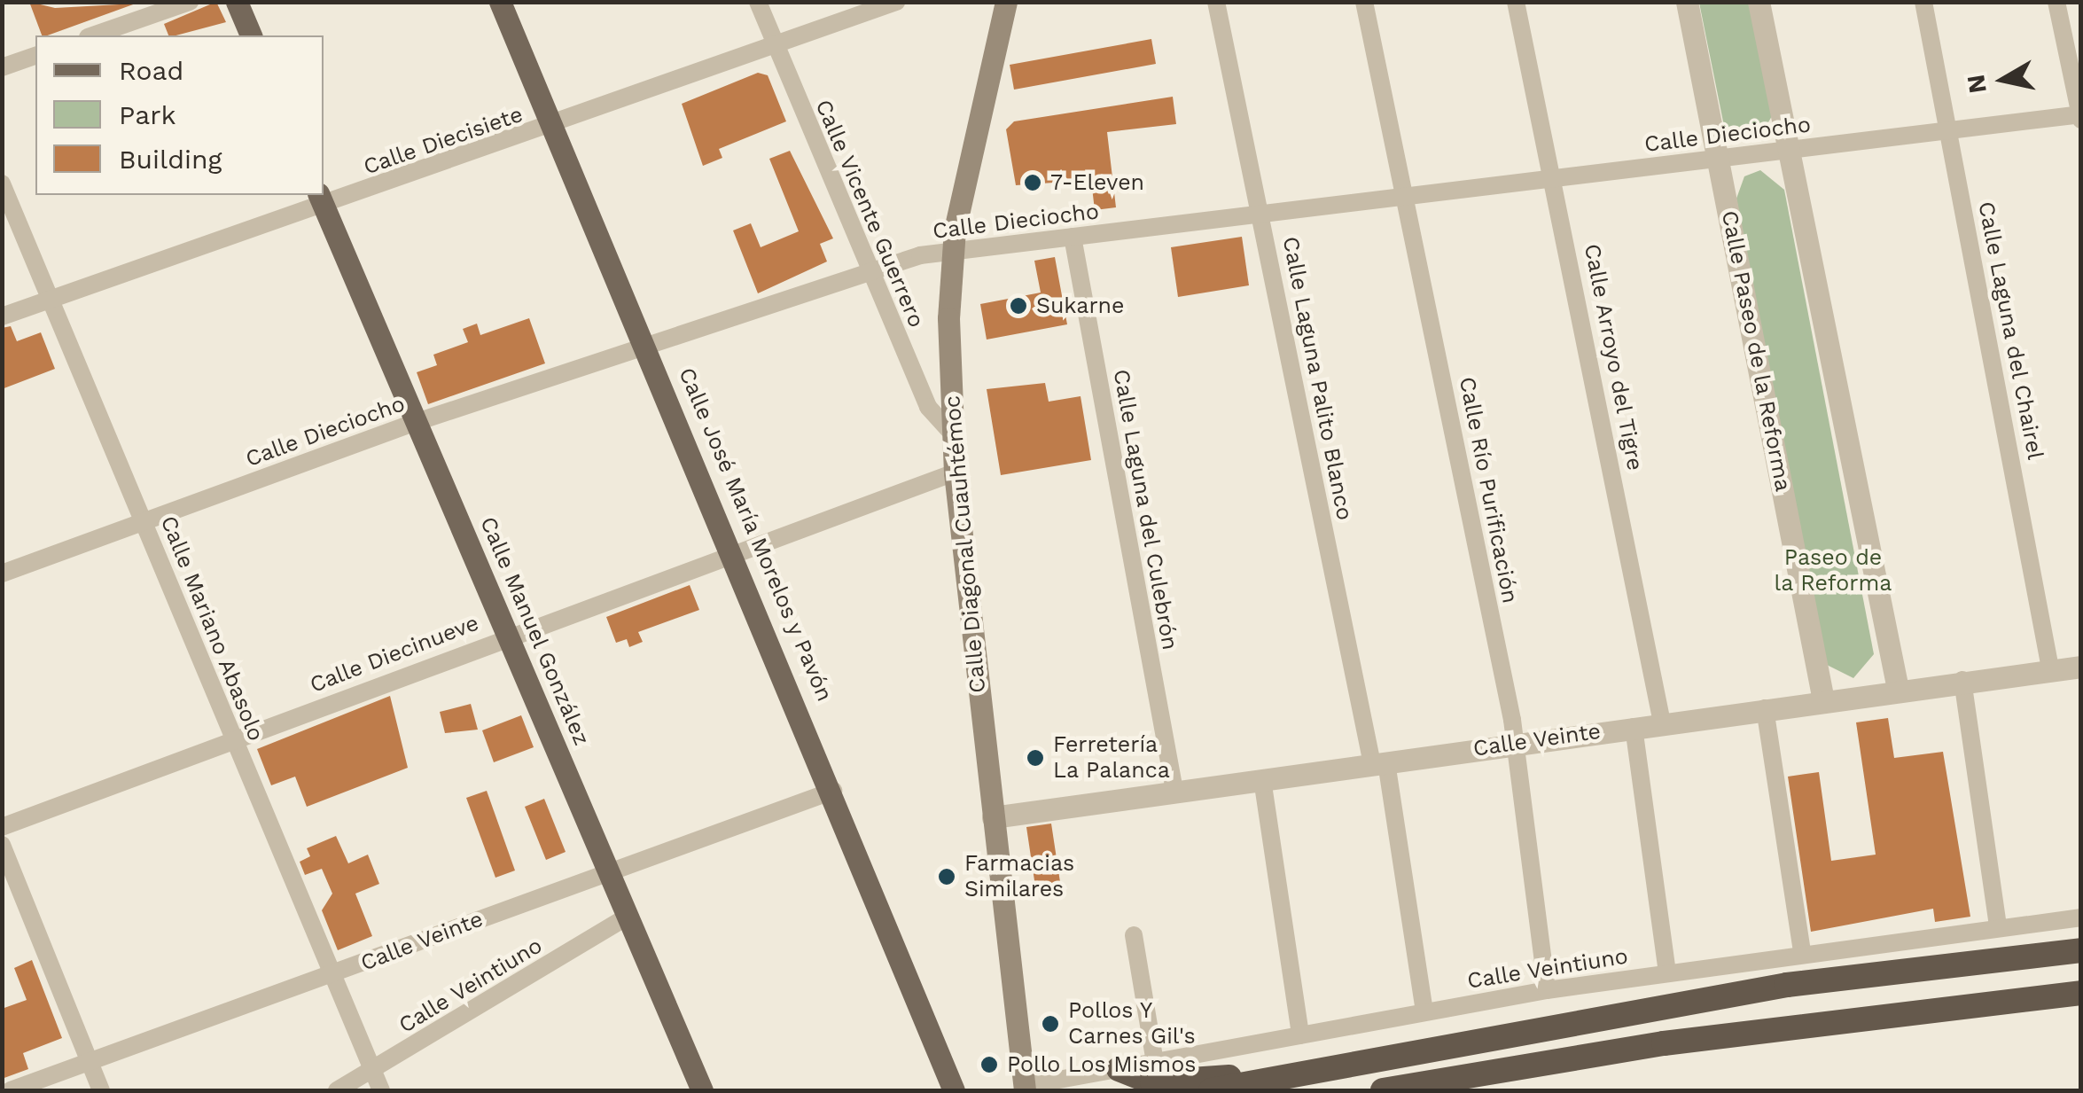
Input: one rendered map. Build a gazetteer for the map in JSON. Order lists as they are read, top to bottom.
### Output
{
  "streets": {
    "main road": ["Calle José María Morelos y Pavón", "Calle Diagonal Cuauhtémoc", "Calle Manuel González"],
    "street": [
      "Calle Dieciocho",
      "Calle Diecisiete",
      "Calle Vicente Guerrero",
      "Calle Laguna del Chairel",
      "Calle Paseo de la Reforma",
      "Calle Arroyo del Tigre",
      "Calle Laguna Palito Blanco",
      "Calle Río Purificación",
      "Calle Laguna del Culebrón",
      "Calle Mariano Abasolo",
      "Calle Diecinueve",
      "Calle Veinte",
      "Calle Veintiuno"
    ]
  },
  "crossings": [
    ["Calle Dieciocho", "Calle Vicente Guerrero"],
    ["Calle Dieciocho", "Calle Laguna del Chairel"],
    ["Calle Dieciocho", "Calle Paseo de la Reforma"],
    ["Calle Dieciocho", "Calle Arroyo del Tigre"],
    ["Calle Dieciocho", "Calle Laguna Palito Blanco"],
    ["Calle Dieciocho", "Calle Río Purificación"],
    ["Calle Dieciocho", "Calle Laguna del Culebrón"],
    ["Calle Dieciocho", "Calle José María Morelos y Pavón"],
    ["Calle Dieciocho", "Calle Diagonal Cuauhtémoc"],
    ["Calle Dieciocho", "Calle Mariano Abasolo"],
    ["Calle Dieciocho", "Calle Manuel González"],
    ["Calle Diecisiete", "Calle Vicente Guerrero"],
    ["Calle Diecisiete", "Calle José María Morelos y Pavón"],
    ["Calle Diecisiete", "Calle Mariano Abasolo"],
    ["Calle Diecisiete", "Calle Manuel González"],
    ["Calle Vicente Guerrero", "Calle Diagonal Cuauhtémoc"],
    ["Calle Laguna del Chairel", "Calle Veinte"],
    ["Calle Paseo de la Reforma", "Calle Veinte"],
    ["Calle Arroyo del Tigre", "Calle Veinte"],
    ["Calle Laguna Palito Blanco", "Calle Veinte"],
    ["Calle Laguna Palito Blanco", "Calle Veintiuno"],
    ["Calle Río Purificación", "Calle Veinte"],
    ["Calle Río Purificación", "Calle Veintiuno"],
    ["Calle Laguna del Culebrón", "Calle Veinte"],
    ["Calle José María Morelos y Pavón", "Calle Diecinueve"],
    ["Calle José María Morelos y Pavón", "Calle Veinte"],
    ["Calle Diagonal Cuauhtémoc", "Calle Diecinueve"],
    ["Calle Diagonal Cuauhtémoc", "Calle Veinte"],
    ["Calle Diagonal Cuauhtémoc", "Calle Veintiuno"],
    ["Calle Mariano Abasolo", "Calle Diecinueve"],
    ["Calle Mariano Abasolo", "Calle Veinte"],
    ["Calle Mariano Abasolo", "Calle Veintiuno"],
    ["Calle Manuel González", "Calle Diecinueve"],
    ["Calle Manuel González", "Calle Veinte"],
    ["Calle Manuel González", "Calle Veintiuno"]
  ],
  "parks": ["Paseo de la Reforma"],
  "places": [
    "7-Eleven",
    "Sukarne",
    "Ferretería La Palanca",
    "Farmacias Similares",
    "Pollos Y Carnes Gil's",
    "Pollo Los Mismos"
  ],
  "legend": ["Road", "Park", "Building"],
  "north": "left"
}
